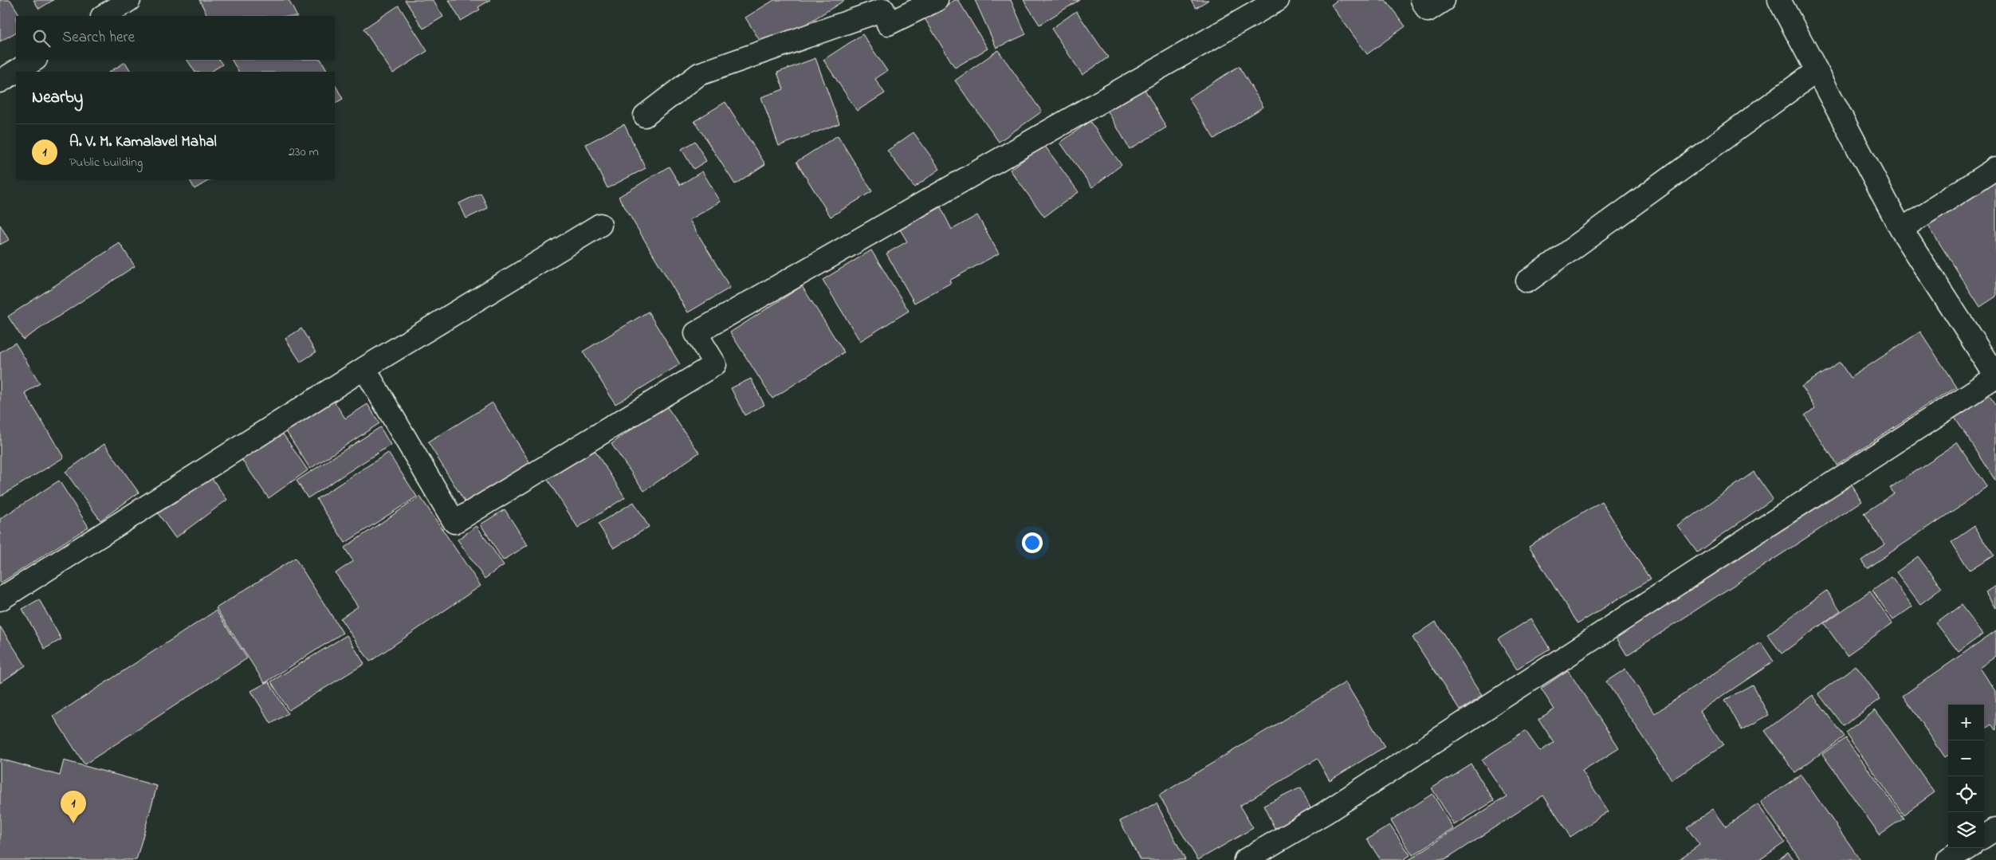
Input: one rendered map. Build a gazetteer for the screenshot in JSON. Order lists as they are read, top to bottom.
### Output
{
  "page": {
    "search": "Search here",
    "heading": "Nearby",
    "list": [
      {
        "mark": "1",
        "name": "A. V. M. Kamalavel Mahal",
        "note": "Public building",
        "value": "230 m"
      }
    ],
    "map_buttons": ["+", "−"],
    "pins": "1"
  }
}
